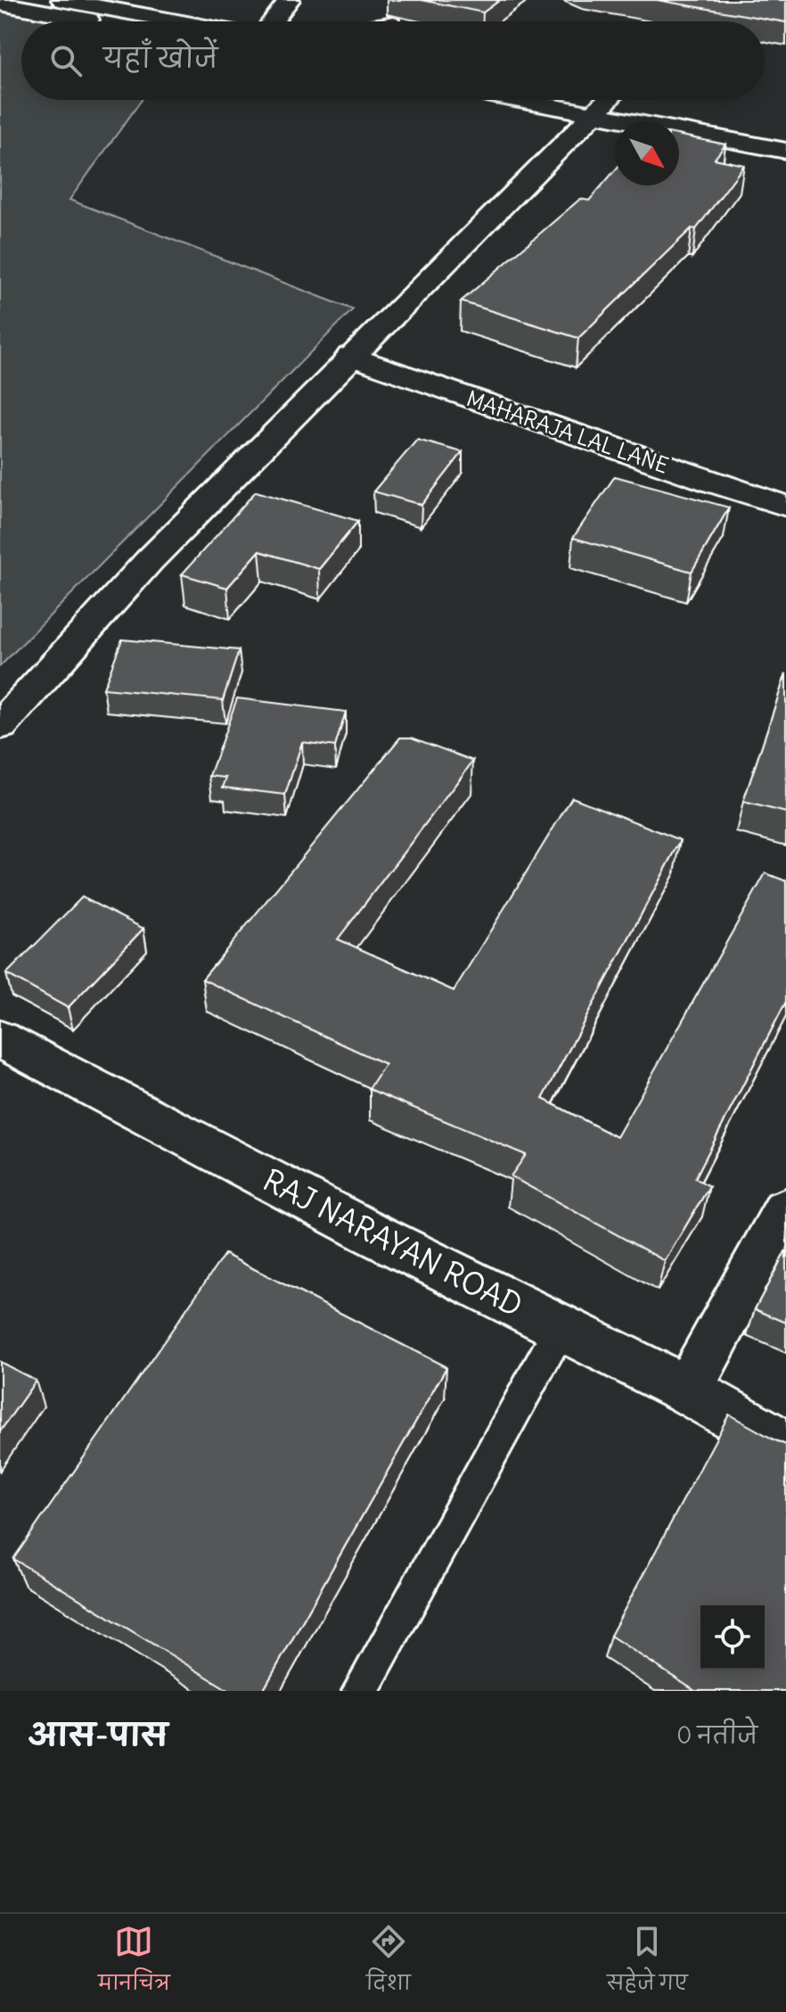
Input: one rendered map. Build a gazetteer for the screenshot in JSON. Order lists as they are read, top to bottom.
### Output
{
  "streets": {
    "main road": ["MAHARAJA LAL LANE", "RAJ NARAYAN ROAD"]
  },
  "north": "bottom right",
  "page": {
    "search": "यहाँ खोजें",
    "heading": ["आस-पास", "0 नतीजे"],
    "nav": ["मानचित्र", "दिशा", "सहेजे गए"]
  }
}
